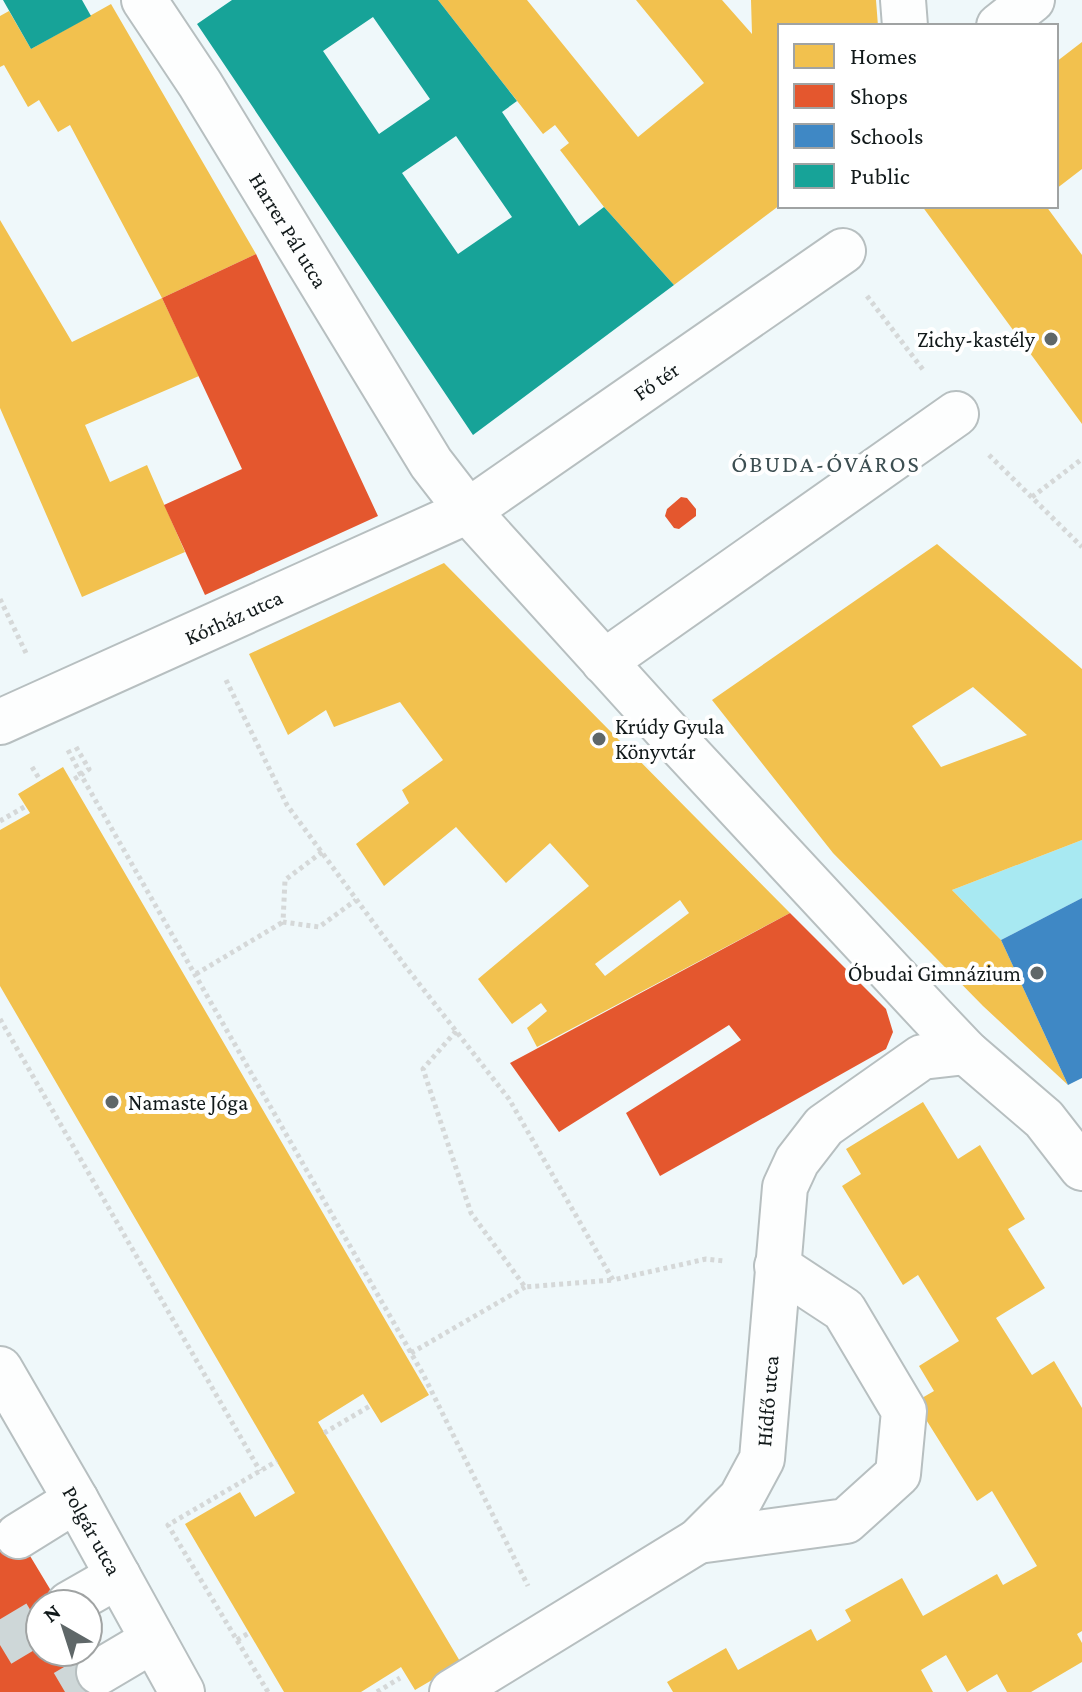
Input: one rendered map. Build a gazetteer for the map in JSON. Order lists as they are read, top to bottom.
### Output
{
  "streets": {
    "street": [
      "Harrer Pál utca",
      "Fő tér",
      "Kórház utca",
      "Hídfő utca",
      "Polgár utca"
    ]
  },
  "crossings": [
    ["Harrer Pál utca", "Fő tér"],
    ["Harrer Pál utca", "Kórház utca"],
    ["Fő tér", "Kórház utca"]
  ],
  "districts": ["ÓBUDA-ÓVÁROS"],
  "places": [
    "Zichy-kastély",
    "Krúdy Gyula Könyvtár",
    "Óbudai Gimnázium",
    "Namaste Jóga"
  ],
  "legend": [
    "Homes",
    "Shops",
    "Schools",
    "Public"
  ],
  "north": "top left"
}
